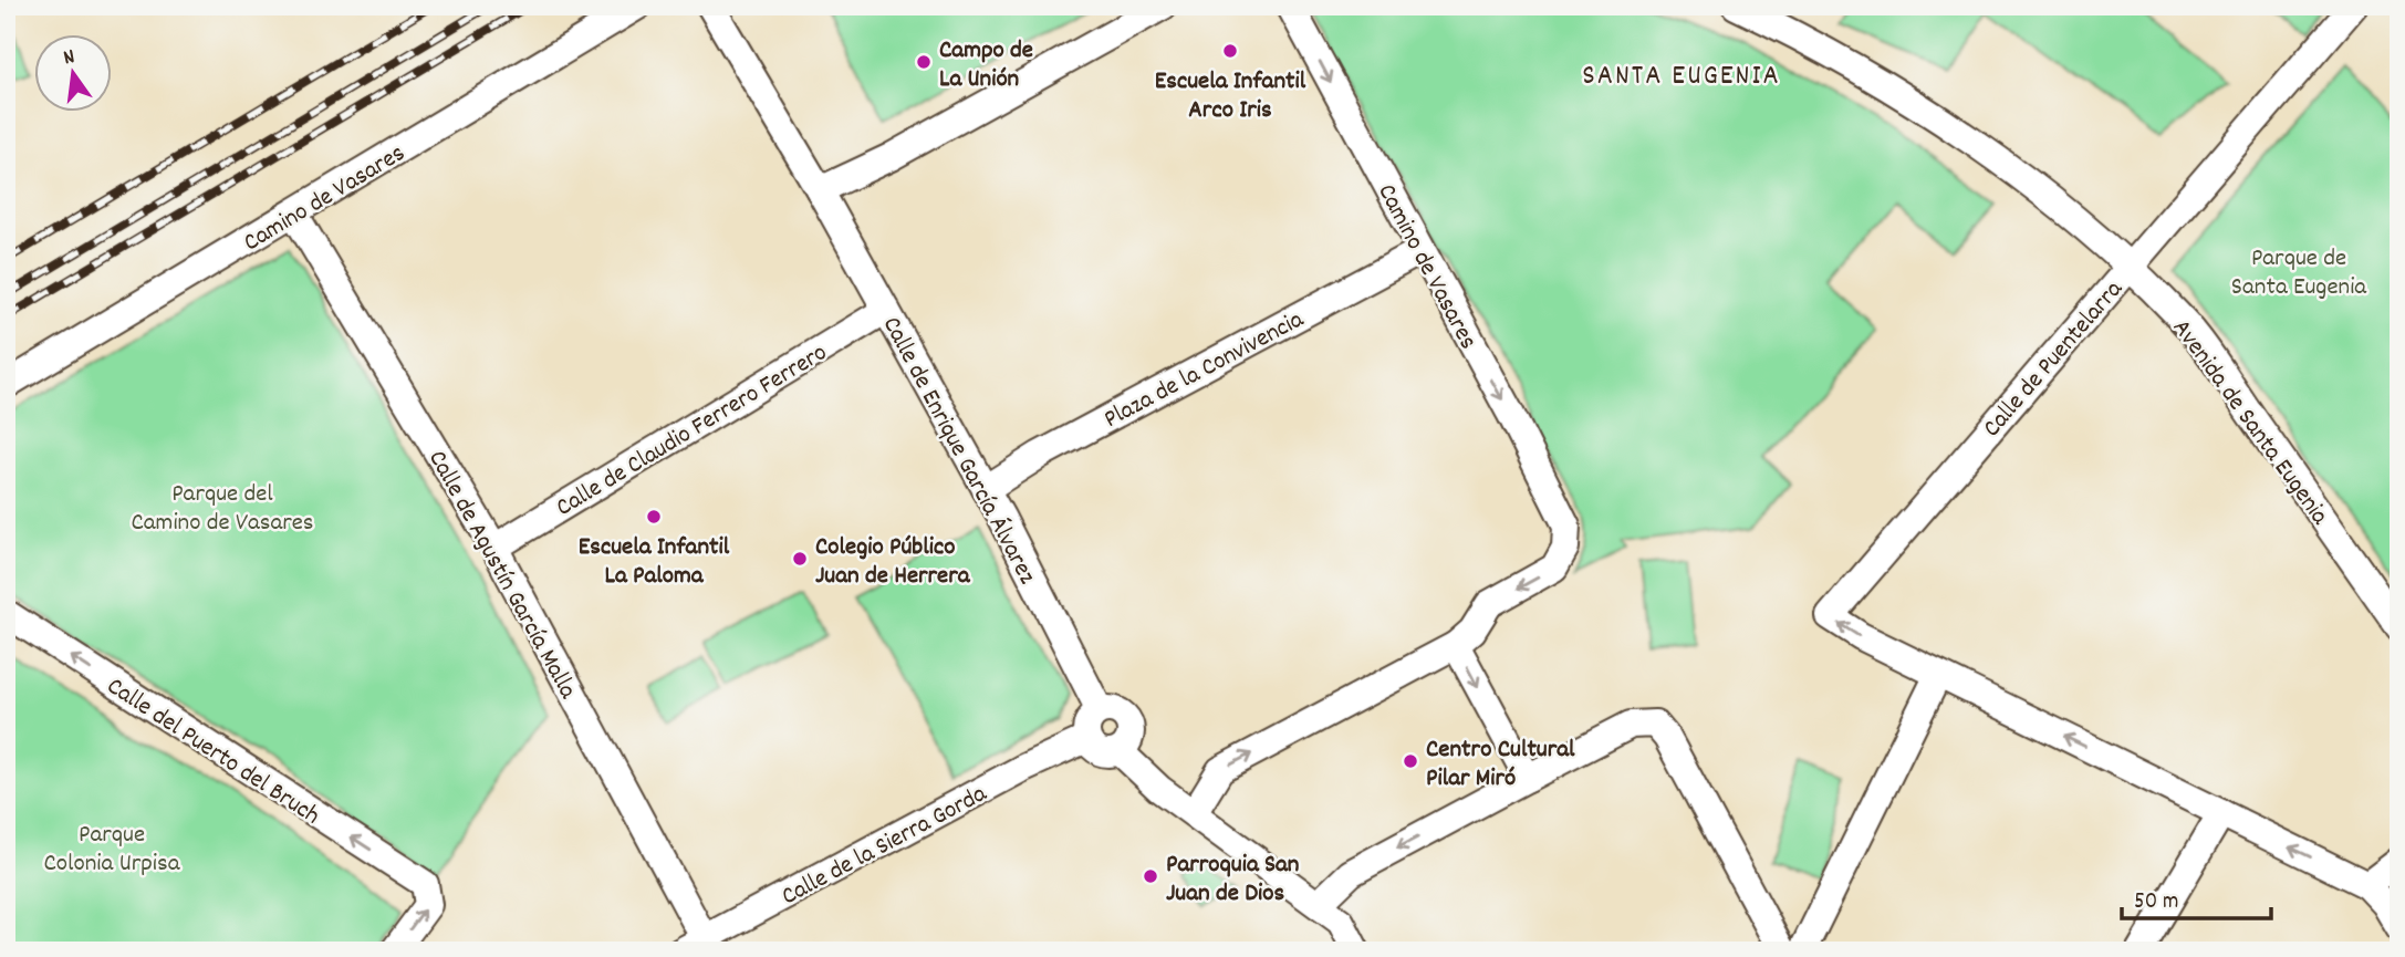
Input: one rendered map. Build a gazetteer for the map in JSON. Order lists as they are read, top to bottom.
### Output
{
  "streets": {
    "street": [
      "Camino de Vasares",
      "Calle de Puentelarra",
      "Plaza de la Convivencia",
      "Avenida de Santa Eugenia",
      "Calle de Claudio Ferrero Ferrero",
      "Calle de Enrique García Álvarez",
      "Calle de Agustín García Malla",
      "Calle del Puerto del Bruch",
      "Calle de la Sierra Gorda"
    ]
  },
  "crossings": [
    ["Camino de Vasares", "Plaza de la Convivencia"],
    ["Camino de Vasares", "Calle de Agustín García Malla"],
    ["Calle de Puentelarra", "Avenida de Santa Eugenia"],
    ["Plaza de la Convivencia", "Calle de Enrique García Álvarez"],
    ["Calle de Claudio Ferrero Ferrero", "Calle de Enrique García Álvarez"],
    ["Calle de Claudio Ferrero Ferrero", "Calle de Agustín García Malla"],
    ["Calle de Enrique García Álvarez", "Calle de la Sierra Gorda"],
    ["Calle de Agustín García Malla", "Calle de la Sierra Gorda"]
  ],
  "one_way": ["Camino de Vasares", "Calle del Puerto del Bruch"],
  "districts": ["SANTA EUGENIA"],
  "parks": ["Parque de Santa Eugenia", "Parque del Camino de Vasares", "Parque Colonia Urpisa"],
  "places": [
    "Escuela Infantil Arco Iris",
    "Campo de La Unión",
    "Escuela Infantil La Paloma",
    "Colegio Público Juan de Herrera",
    "Centro Cultural Pilar Miró",
    "Parroquia San Juan de Dios"
  ],
  "scale_bar": "50 m",
  "north": "top"
}
